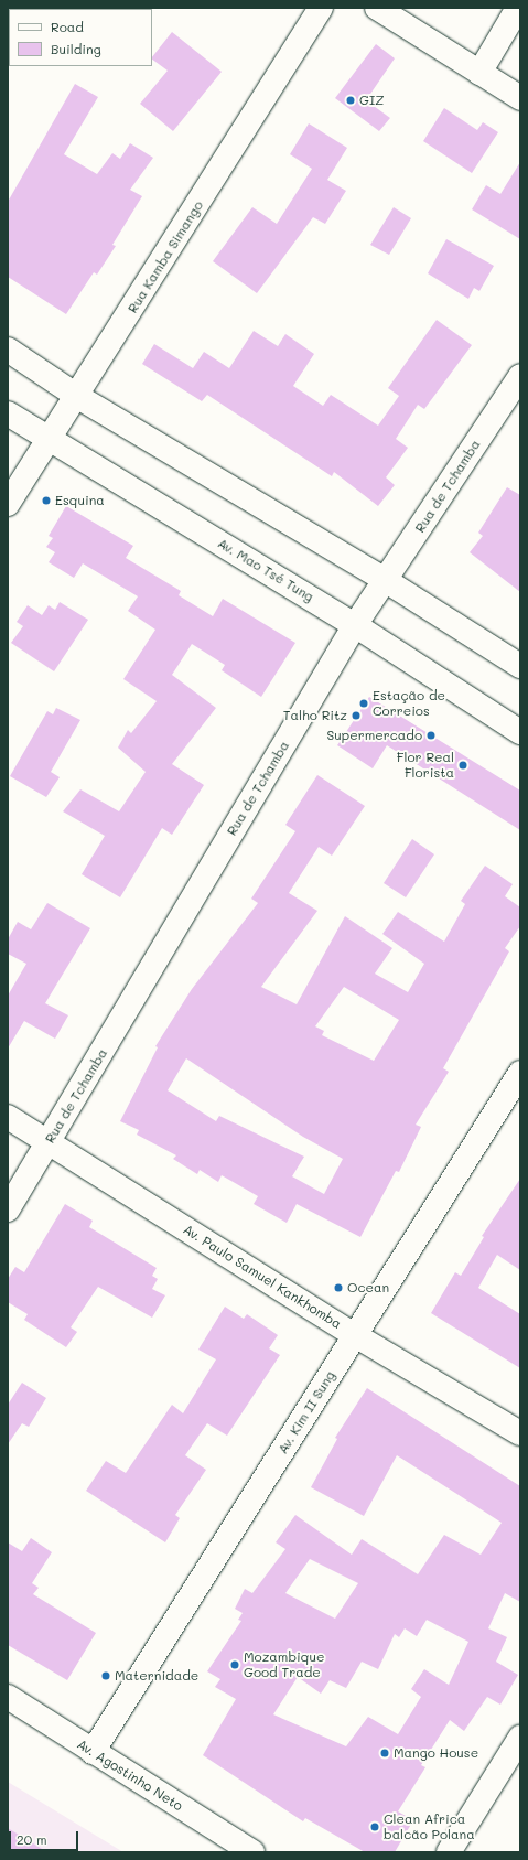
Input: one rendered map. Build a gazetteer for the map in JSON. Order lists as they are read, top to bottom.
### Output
{
  "streets": {
    "street": [
      "Rua Kamba Simango",
      "Rua de Tchamba",
      "Av. Mao Tsé Tung",
      "Av. Paulo Samuel Kankhomba",
      "Av. Kim II Sung",
      "Av. Agostinho Neto"
    ]
  },
  "crossings": [
    ["Rua Kamba Simango", "Av. Mao Tsé Tung"],
    ["Rua de Tchamba", "Av. Mao Tsé Tung"],
    ["Rua de Tchamba", "Av. Paulo Samuel Kankhomba"],
    ["Av. Paulo Samuel Kankhomba", "Av. Kim II Sung"],
    ["Av. Kim II Sung", "Av. Agostinho Neto"]
  ],
  "places": [
    "GIZ",
    "Esquina",
    "Estação de Correios",
    "Talho Ritz",
    "Supermercado",
    "Flor Real Florista",
    "Ocean",
    "Mozambique Good Trade",
    "Maternidade",
    "Mango House",
    "Clean Africa balcão Polana"
  ],
  "legend": ["Road", "Building"],
  "scale_bar": "20 m"
}
